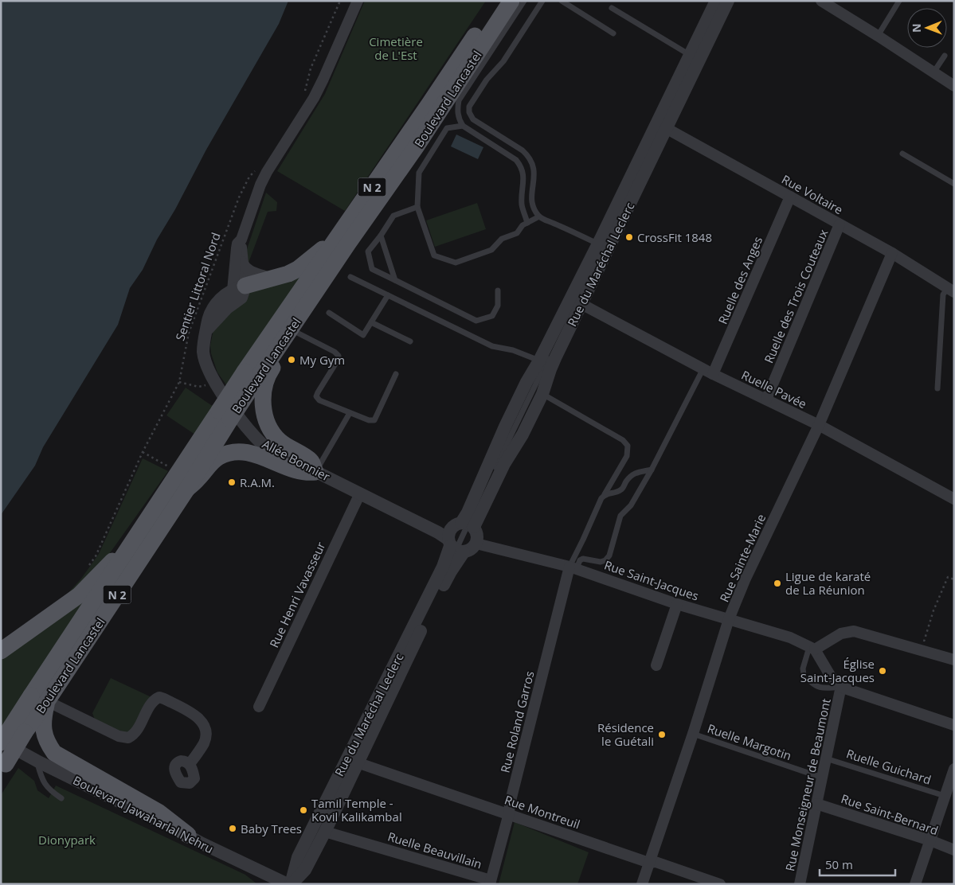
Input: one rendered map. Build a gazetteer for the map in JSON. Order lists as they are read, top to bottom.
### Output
{
  "streets": {
    "main road": ["Boulevard Lancastel", "N 2"],
    "street": [
      "Rue Voltaire",
      "Rue du Maréchal Leclerc",
      "Ruelle des Anges",
      "Ruelle des Trois Couteaux",
      "Ruelle Pavée",
      "Allée Bonnier",
      "Rue Sainte-Marie",
      "Rue Saint-Jacques",
      "Rue Henri Vavasseur",
      "Rue Roland Garros",
      "Rue Monseigneur de Beaumont",
      "Rue Montreuil",
      "Boulevard Jawaharlal Nehru",
      "Rue Saint-Bernard",
      "Ruelle Beauvillain"
    ],
    "lane": ["Ruelle Margotin", "Ruelle Guichard"],
    "path": ["Sentier Littoral Nord"]
  },
  "crossings": [
    ["Boulevard Lancastel", "N 2"],
    ["N 2", "Boulevard Jawaharlal Nehru"],
    ["Rue Voltaire", "Rue du Maréchal Leclerc"],
    ["Rue Voltaire", "Ruelle des Anges"],
    ["Rue Voltaire", "Ruelle des Trois Couteaux"],
    ["Rue Voltaire", "Rue Sainte-Marie"],
    ["Rue du Maréchal Leclerc", "Ruelle Pavée"],
    ["Rue du Maréchal Leclerc", "Allée Bonnier"],
    ["Rue du Maréchal Leclerc", "Rue Saint-Jacques"],
    ["Rue du Maréchal Leclerc", "Rue Montreuil"],
    ["Rue du Maréchal Leclerc", "Ruelle Beauvillain"],
    ["Ruelle des Anges", "Ruelle Pavée"],
    ["Ruelle des Trois Couteaux", "Ruelle Pavée"],
    ["Ruelle Pavée", "Rue Sainte-Marie"],
    ["Allée Bonnier", "Rue Saint-Jacques"],
    ["Allée Bonnier", "Rue Henri Vavasseur"],
    ["Rue Sainte-Marie", "Rue Saint-Jacques"],
    ["Rue Sainte-Marie", "Ruelle Margotin"],
    ["Rue Sainte-Marie", "Rue Montreuil"],
    ["Rue Saint-Jacques", "Rue Roland Garros"],
    ["Rue Roland Garros", "Rue Montreuil"],
    ["Rue Roland Garros", "Ruelle Beauvillain"],
    ["Ruelle Margotin", "Rue Monseigneur de Beaumont"],
    ["Ruelle Guichard", "Rue Monseigneur de Beaumont"],
    ["Rue Monseigneur de Beaumont", "Rue Saint-Bernard"]
  ],
  "parks": ["Cimetière de L'Est", "Dionypark"],
  "places": [
    "CrossFit 1848",
    "My Gym",
    "R.A.M.",
    "Ligue de karaté de La Réunion",
    "Église Saint-Jacques",
    "Résidence le Guétali",
    "Tamil Temple - Kovil Kalikambal",
    "Baby Trees"
  ],
  "scale_bar": "50 m",
  "north": "left"
}
